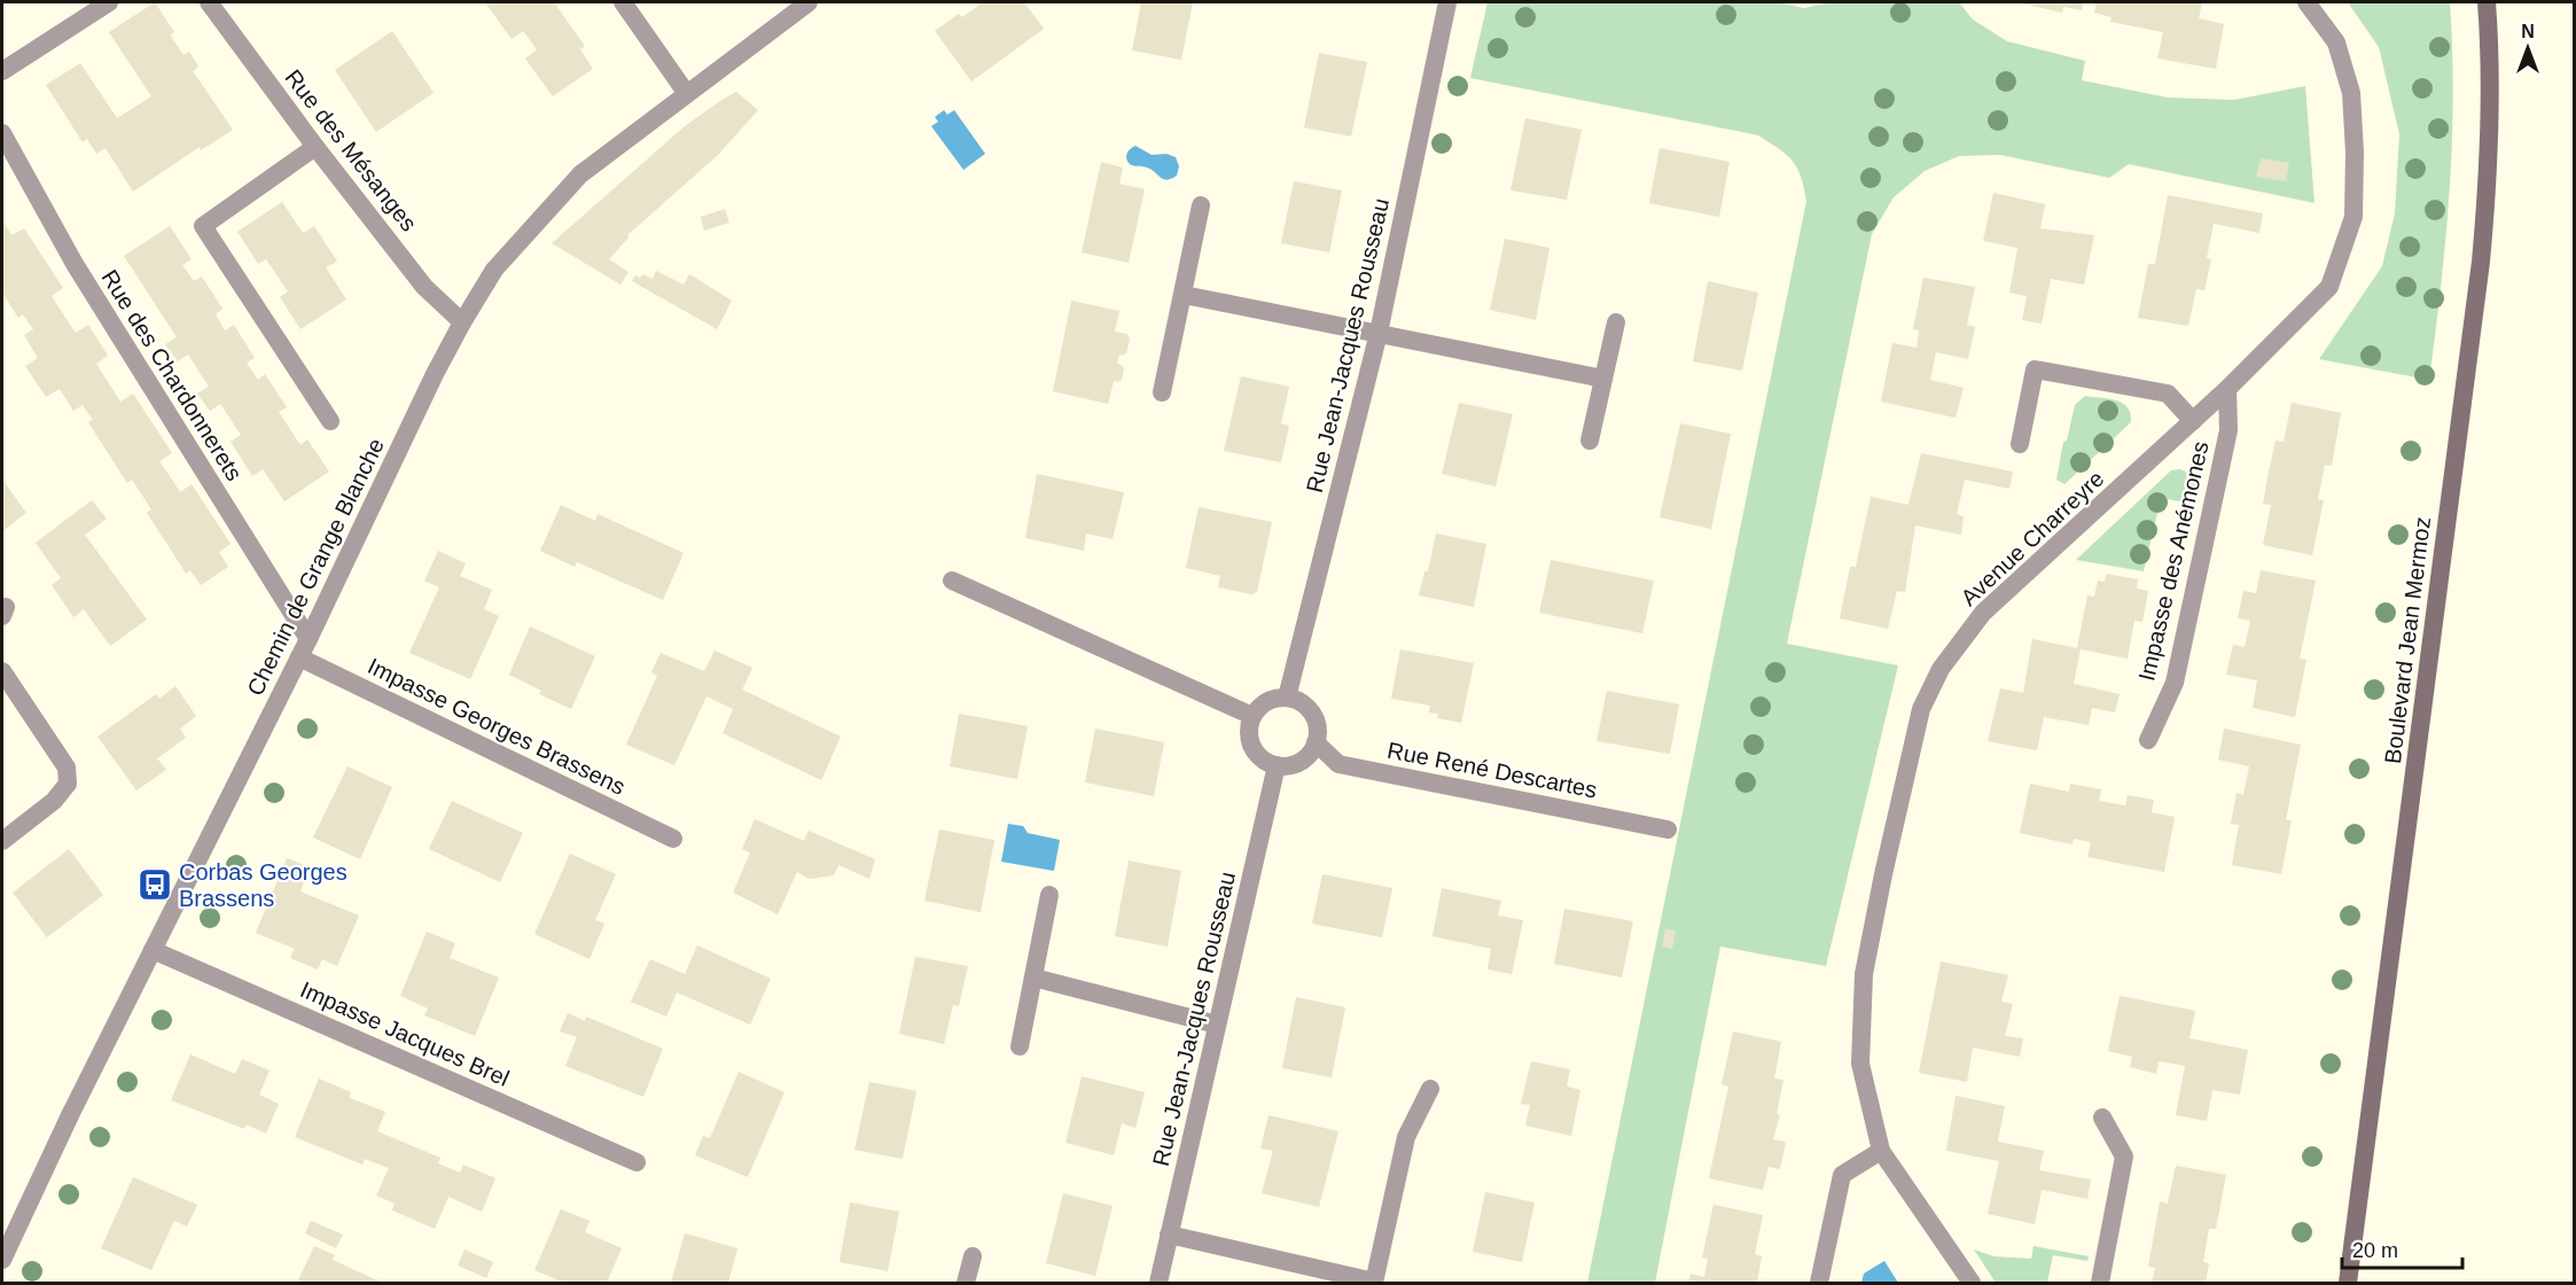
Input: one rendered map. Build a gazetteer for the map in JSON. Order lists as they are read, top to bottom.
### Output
{
  "streets": {
    "main road": ["Boulevard Jean Mermoz"],
    "street": [
      "Rue des Mésanges",
      "Rue Jean-Jacques Rousseau",
      "Rue des Chardonnerets",
      "Avenue Charreyre",
      "Impasse des Anémones",
      "Chemin de Grange Blanche",
      "Impasse Georges Brassens",
      "Rue René Descartes",
      "Impasse Jacques Brel"
    ]
  },
  "crossings": [
    ["Rue des Mésanges", "Chemin de Grange Blanche"],
    ["Rue Jean-Jacques Rousseau", "Rue René Descartes"],
    ["Rue des Chardonnerets", "Chemin de Grange Blanche"],
    ["Avenue Charreyre", "Impasse des Anémones"],
    ["Chemin de Grange Blanche", "Impasse Georges Brassens"],
    ["Chemin de Grange Blanche", "Impasse Jacques Brel"]
  ],
  "places": {
    "bus stop": ["Corbas Georges Brassens"]
  },
  "scale_bar": "20 m",
  "north": "top"
}
